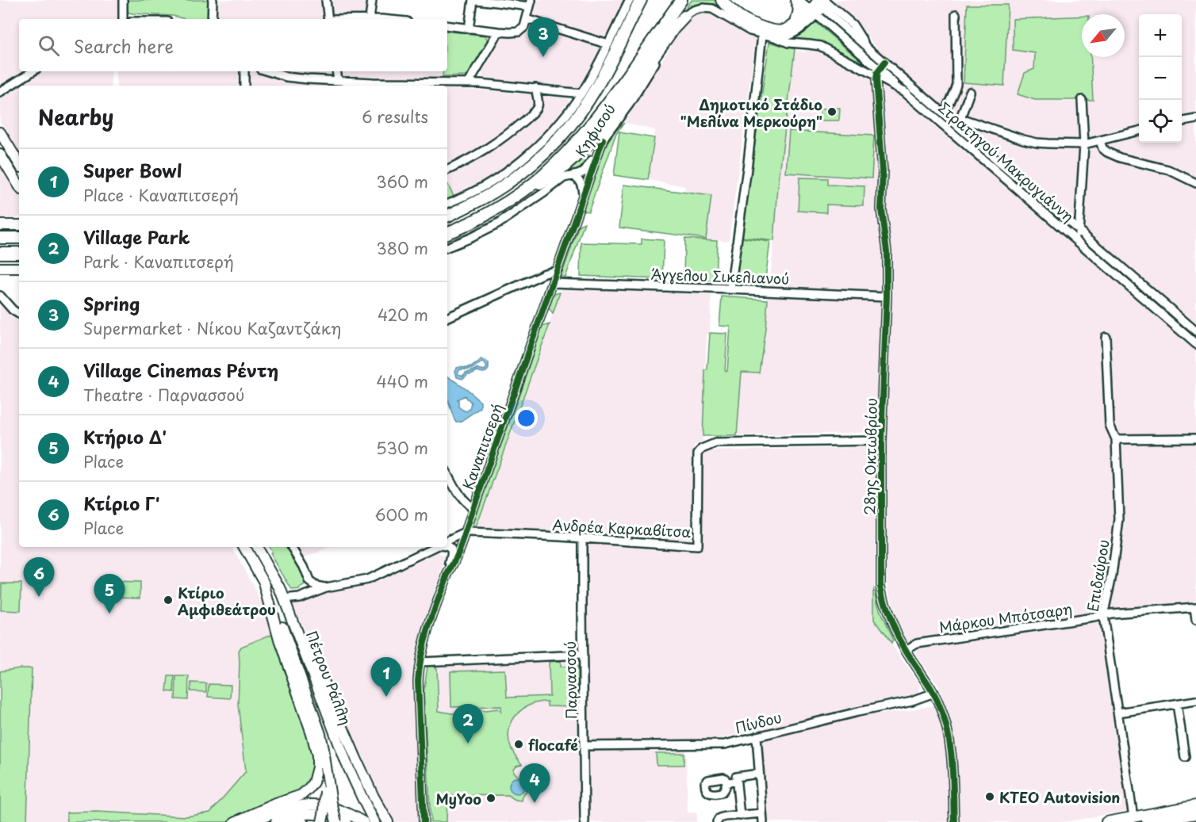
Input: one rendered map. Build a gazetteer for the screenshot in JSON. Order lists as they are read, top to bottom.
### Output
{
  "streets": {
    "main road": ["Πέτρου Ράλλη"],
    "street": [
      "Κηφισού",
      "Στρατηγού Μακρυγιάννη",
      "Άγγελου Σικελιανού",
      "Καναπιτσερή",
      "28ης Οκτωβρίου",
      "Ανδρέα Καρκαβίτσα",
      "Επιδαύρου",
      "Μάρκου Μπότσαρη",
      "Παρνασσού",
      "Πίνδου"
    ]
  },
  "crossings": [
    ["Κηφισού", "Καναπιτσερή"],
    ["Στρατηγού Μακρυγιάννη", "28ης Οκτωβρίου"],
    ["Άγγελου Σικελιανού", "Καναπιτσερή"],
    ["Άγγελου Σικελιανού", "28ης Οκτωβρίου"],
    ["Καναπιτσερή", "Ανδρέα Καρκαβίτσα"],
    ["28ης Οκτωβρίου", "Ανδρέα Καρκαβίτσα"],
    ["28ης Οκτωβρίου", "Μάρκου Μπότσαρη"],
    ["28ης Οκτωβρίου", "Πίνδου"],
    ["Ανδρέα Καρκαβίτσα", "Παρνασσού"],
    ["Επιδαύρου", "Μάρκου Μπότσαρη"],
    ["Παρνασσού", "Πίνδου"]
  ],
  "places": [
    "Δημοτικό Στάδιο \"Μελίνα Μερκούρη\"",
    "Κτίριο Αμφιθεάτρου",
    "flocafé",
    "ΚΤΕΟ Autovision",
    "MyYoo"
  ],
  "north": "bottom left",
  "page": {
    "map_buttons": ["+", "−"],
    "pins": [
      "3",
      "6",
      "5",
      "1",
      "2",
      "4"
    ],
    "search": "Search here",
    "heading": ["Nearby", "6 results"],
    "list": [
      {
        "mark": "1",
        "name": "Super Bowl",
        "note": "Place · Καναπιτσερή",
        "value": "360 m"
      },
      {
        "mark": "2",
        "name": "Village Park",
        "note": "Park · Καναπιτσερή",
        "value": "380 m"
      },
      {
        "mark": "3",
        "name": "Spring",
        "note": "Supermarket · Νίκου Καζαντζάκη",
        "value": "420 m"
      },
      {
        "mark": "4",
        "name": "Village Cinemas Ρέντη",
        "note": "Theatre · Παρνασσού",
        "value": "440 m"
      },
      {
        "mark": "5",
        "name": "Κτήριο Δ'",
        "note": "Place",
        "value": "530 m"
      },
      {
        "mark": "6",
        "name": "Κτίριο Γ'",
        "note": "Place",
        "value": "600 m"
      }
    ]
  }
}
